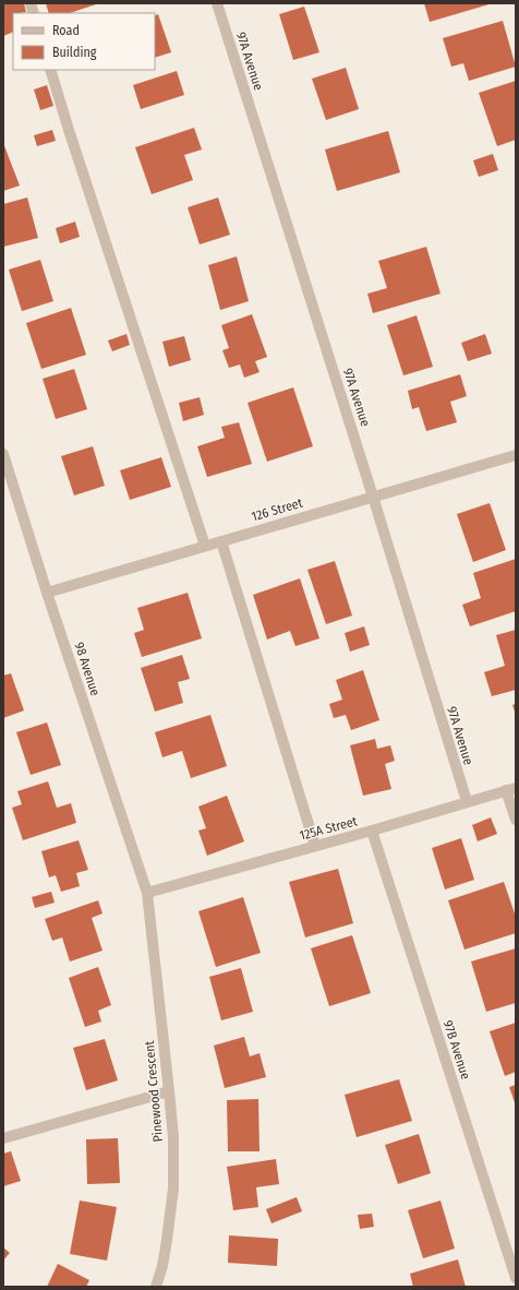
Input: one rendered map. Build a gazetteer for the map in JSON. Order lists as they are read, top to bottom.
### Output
{
  "streets": {
    "street": [
      "97A Avenue",
      "126 Street",
      "98 Avenue",
      "125A Street",
      "97B Avenue",
      "Pinewood Crescent"
    ]
  },
  "crossings": [
    ["97A Avenue", "126 Street"],
    ["97A Avenue", "125A Street"],
    ["126 Street", "98 Avenue"],
    ["98 Avenue", "125A Street"],
    ["98 Avenue", "Pinewood Crescent"],
    ["125A Street", "97B Avenue"],
    ["125A Street", "Pinewood Crescent"]
  ],
  "legend": ["Road", "Building"]
}
